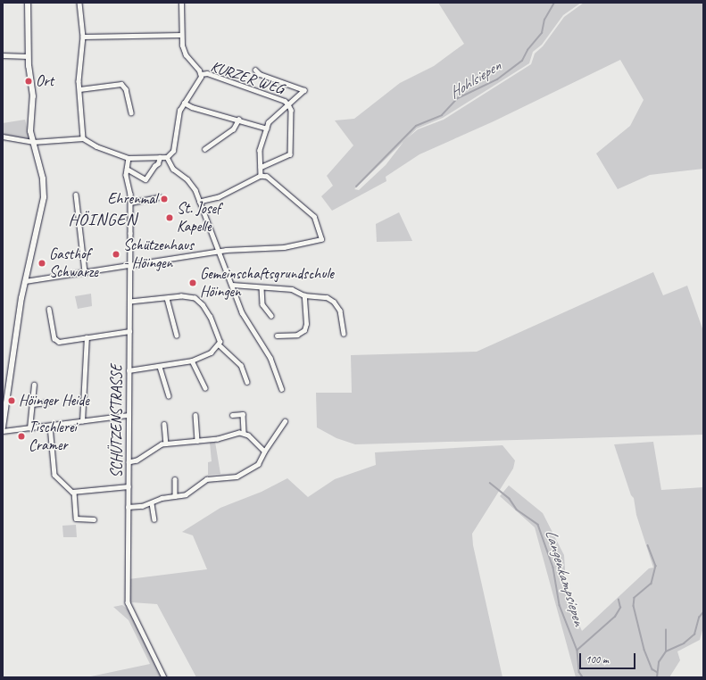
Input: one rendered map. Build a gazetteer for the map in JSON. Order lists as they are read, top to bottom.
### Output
{
  "streets": {
    "street": ["KURZER WEG", "SCHÜTZENSTRASSE"]
  },
  "districts": ["HÖINGEN"],
  "water": ["Hohlsiepen", "Langenkampsiepen"],
  "places": [
    "Ort",
    "Ehrenmal",
    "St. Josef Kapelle",
    "Schützenhaus - Höingen",
    "Gasthof Schwarze",
    "Gemeinschaftsgrundschule Höingen",
    "Höinger Heide",
    "Tischlerei Cramer"
  ],
  "scale_bar": "100 m"
}
